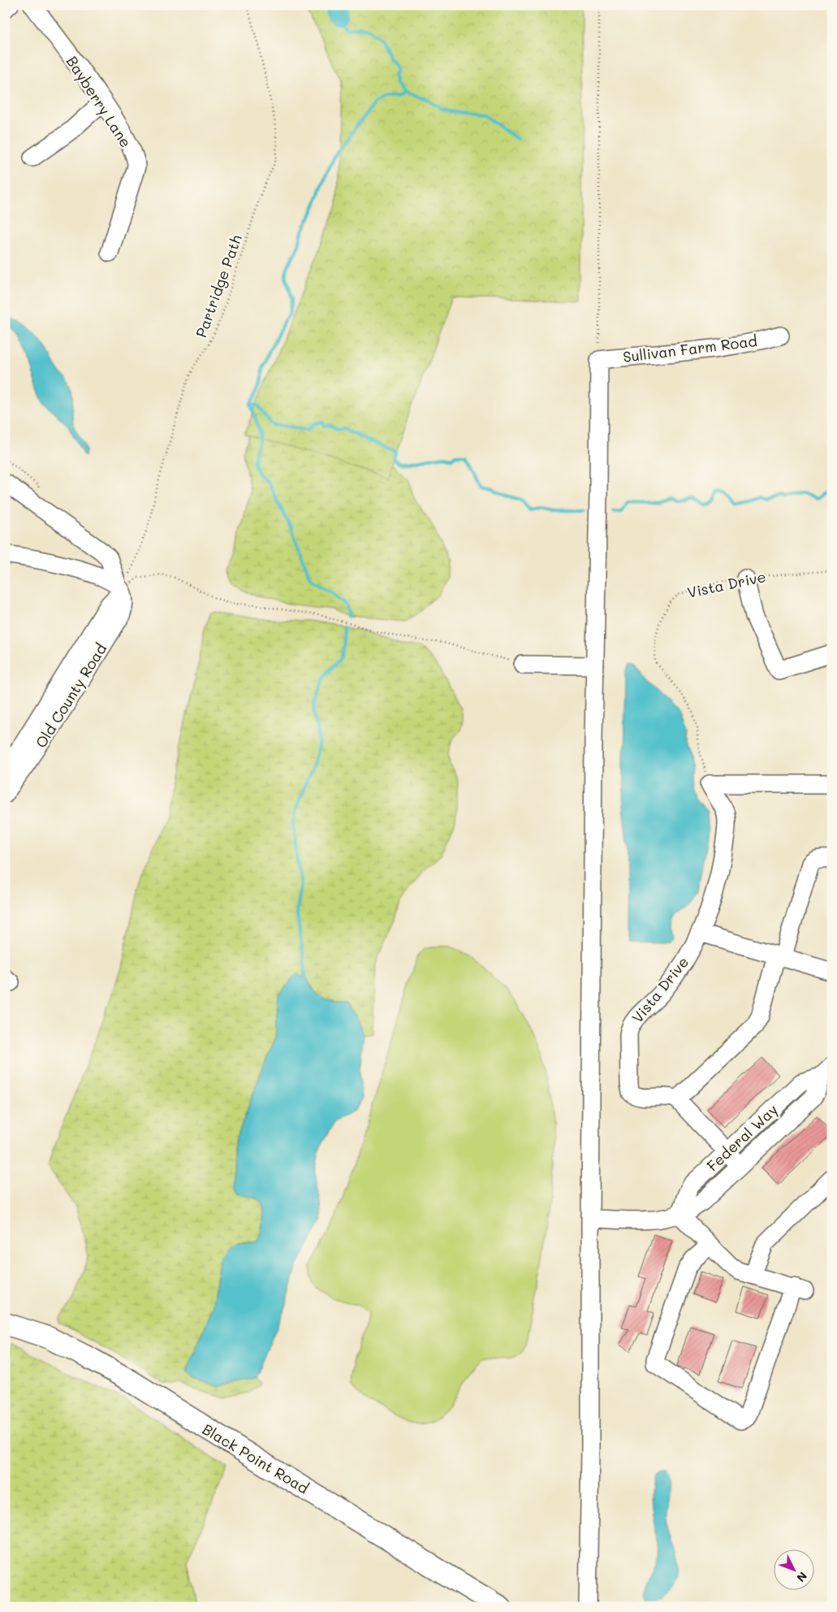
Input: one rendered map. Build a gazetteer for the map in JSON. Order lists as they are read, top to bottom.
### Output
{
  "streets": {
    "main road": ["Black Point Road"],
    "street": [
      "Bayberry Lane",
      "Sullivan Farm Road",
      "Vista Drive",
      "Old County Road",
      "Federal Way"
    ],
    "path": ["Partridge Path"]
  },
  "crossings": [
    ["Partridge Path", "Old County Road"]
  ],
  "north": "bottom right"
}
